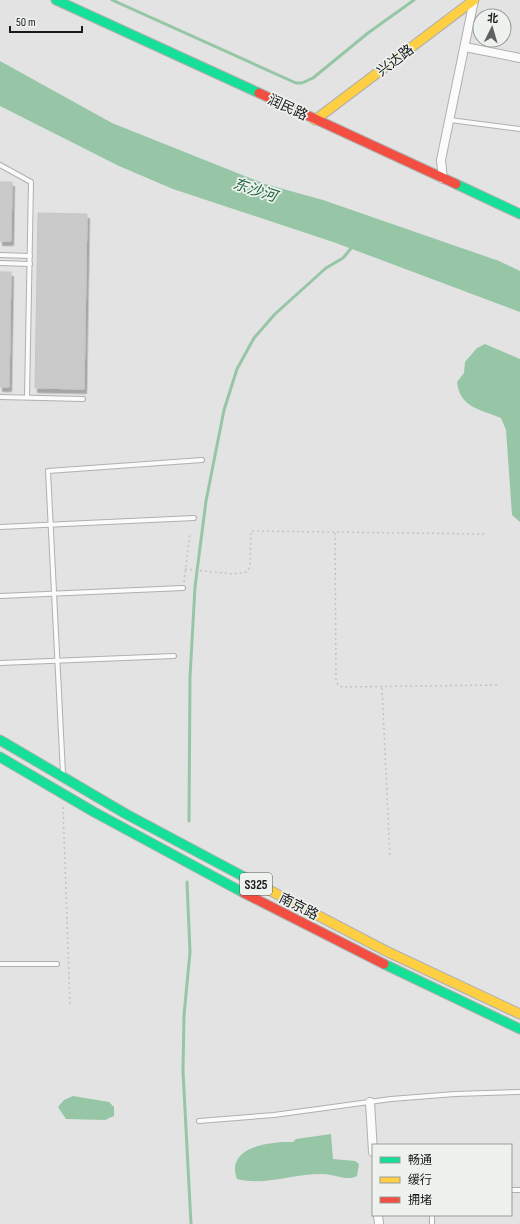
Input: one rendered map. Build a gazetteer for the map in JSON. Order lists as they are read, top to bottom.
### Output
{
  "streets": {
    "main road": [
      "兴达路",
      "润民路",
      "S325",
      "南京路"
    ]
  },
  "crossings": [
    ["兴达路", "润民路"]
  ],
  "water": ["东沙河"],
  "legend": ["畅通", "缓行", "拥堵"],
  "scale_bar": "50 m",
  "north": "top"
}
